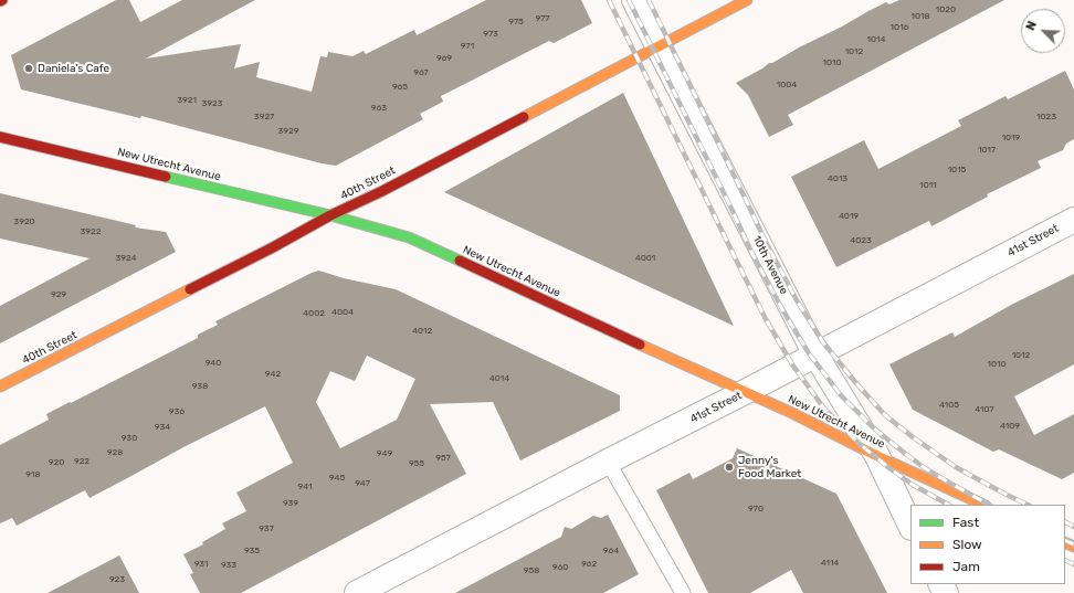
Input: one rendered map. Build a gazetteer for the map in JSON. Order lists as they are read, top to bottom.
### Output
{
  "streets": {
    "street": [
      "New Utrecht Avenue",
      "40th Street",
      "41st Street",
      "10th Avenue"
    ]
  },
  "crossings": [
    ["New Utrecht Avenue", "40th Street"],
    ["New Utrecht Avenue", "41st Street"],
    ["New Utrecht Avenue", "10th Avenue"],
    ["40th Street", "10th Avenue"],
    ["41st Street", "10th Avenue"]
  ],
  "places": ["Daniela's Cafe", "Jenny's Food Market"],
  "house_numbers": [
    "1020",
    "1018",
    "977",
    "975",
    "1016",
    "973",
    "1014",
    "971",
    "1012",
    "969",
    "1010",
    "967",
    "1004",
    "965",
    "3921",
    "3923",
    "963",
    "3927",
    "1023",
    "3929",
    "1019",
    "1017",
    "1015",
    "4013",
    "1011",
    "4019",
    "3920",
    "3922",
    "4023",
    "3924",
    "4001",
    "929",
    "4004",
    "4002",
    "4012",
    "1012",
    "940",
    "1010",
    "942",
    "4014",
    "938",
    "4105",
    "4107",
    "936",
    "4109",
    "934",
    "930",
    "928",
    "949",
    "957",
    "922",
    "920",
    "955",
    "918",
    "945",
    "947",
    "941",
    "939",
    "970",
    "937",
    "935",
    "964",
    "4114",
    "931",
    "962",
    "933",
    "960",
    "958",
    "923"
  ],
  "legend": ["Fast", "Slow", "Jam"],
  "north": "top left"
}
